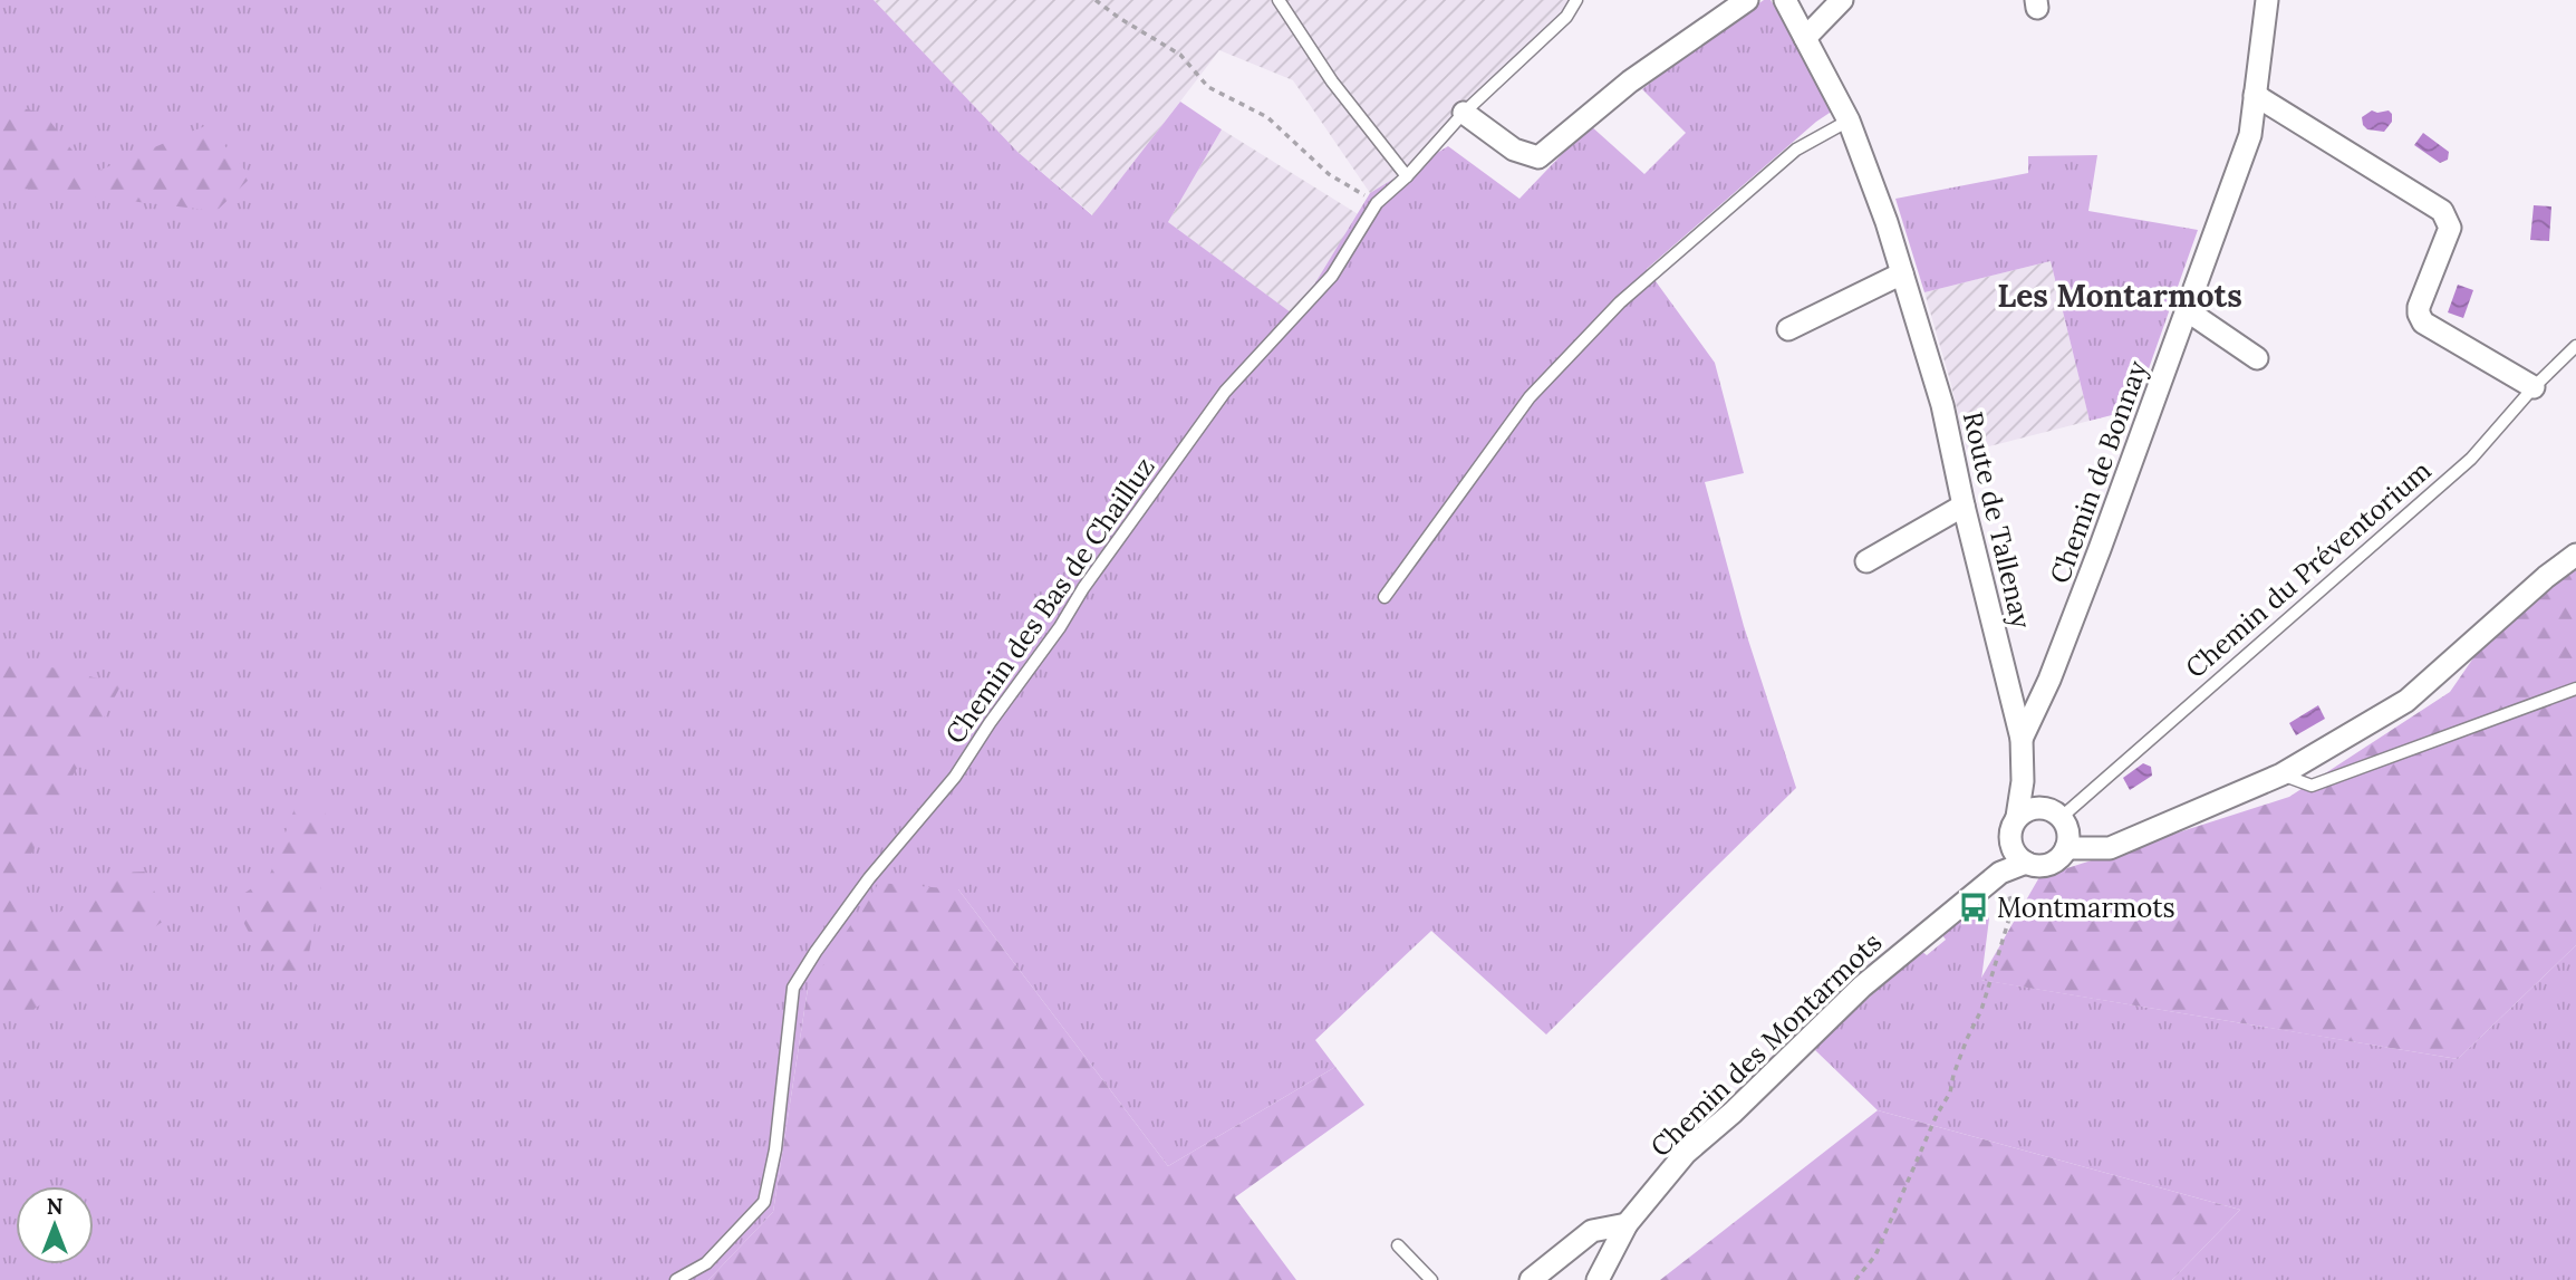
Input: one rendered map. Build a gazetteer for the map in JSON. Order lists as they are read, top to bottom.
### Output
{
  "streets": {
    "street": ["Chemin de Bonnay", "Route de Tallenay", "Chemin des Montarmots"],
    "lane": ["Chemin du Préventorium", "Chemin des Bas de Chailluz"]
  },
  "crossings": [
    ["Chemin de Bonnay", "Route de Tallenay"],
    ["Route de Tallenay", "Chemin du Préventorium"],
    ["Route de Tallenay", "Chemin des Montarmots"],
    ["Chemin du Préventorium", "Chemin des Montarmots"]
  ],
  "districts": ["Les Montarmots"],
  "places": {
    "bus stop": ["Montmarmots"]
  },
  "north": "top"
}
